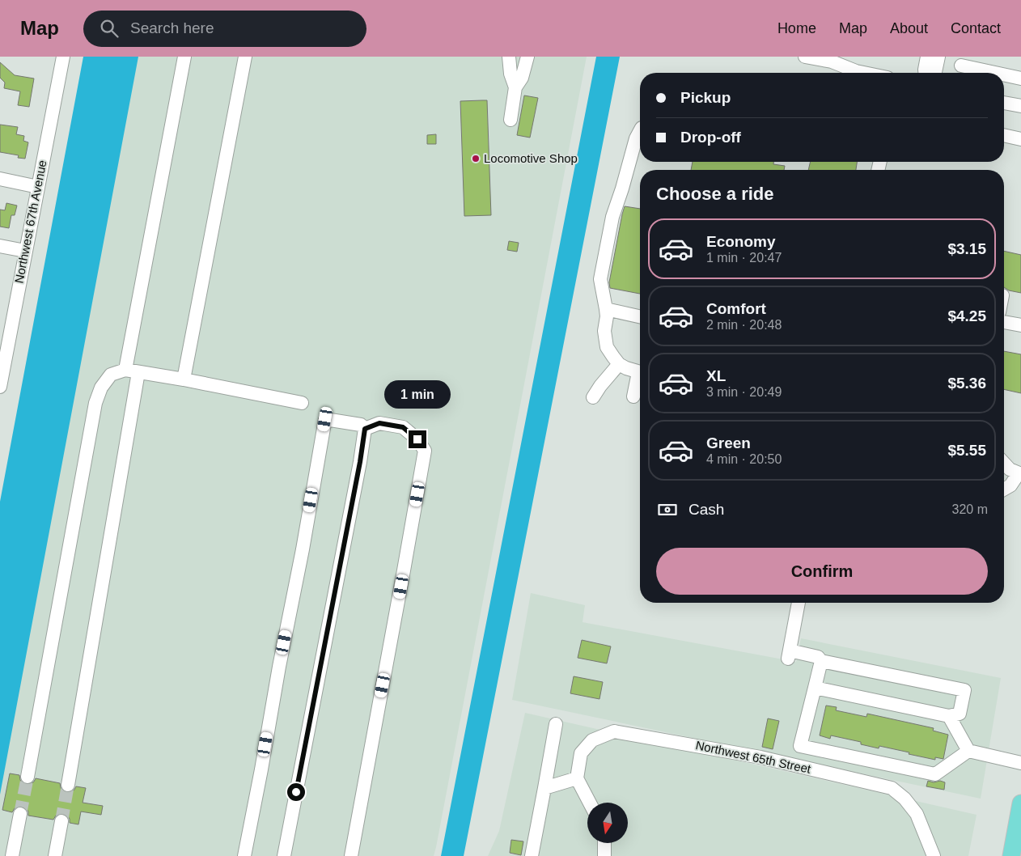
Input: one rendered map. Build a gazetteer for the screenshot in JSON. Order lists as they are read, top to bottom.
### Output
{
  "streets": {
    "street": ["Northwest 67th Avenue", "Northwest 65th Street"]
  },
  "places": ["Locomotive Shop"],
  "north": "bottom",
  "page": {
    "header": "Map",
    "search": "Search here",
    "nav": [
      "Home",
      "Map",
      "About",
      "Contact"
    ],
    "banner": ["Pickup", "Drop-off"],
    "heading": "Choose a ride",
    "list": [
      {
        "name": "Economy",
        "note": "1 min · 20:47",
        "value": "$3.15"
      },
      {
        "name": "Comfort",
        "note": "2 min · 20:48",
        "value": "$4.25"
      },
      {
        "name": "XL",
        "note": "3 min · 20:49",
        "value": "$5.36"
      },
      {
        "name": "Green",
        "note": "4 min · 20:50",
        "value": "$5.55"
      }
    ],
    "bubble": "1 min",
    "pay": ["Cash", "320 m"],
    "buttons": "Confirm"
  }
}
